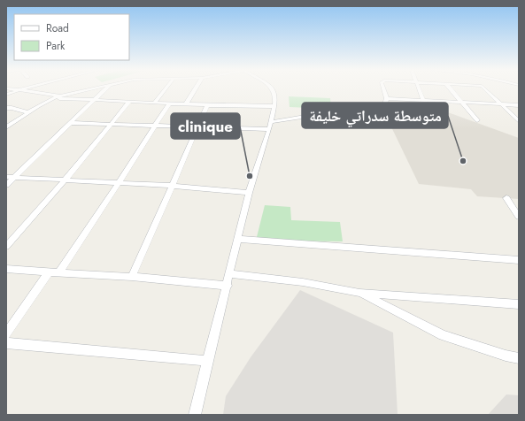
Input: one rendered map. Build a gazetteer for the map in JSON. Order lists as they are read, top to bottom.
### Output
{
  "places": ["متوسطة سدراتي خليفة", "clinique"],
  "legend": ["Road", "Park"]
}
